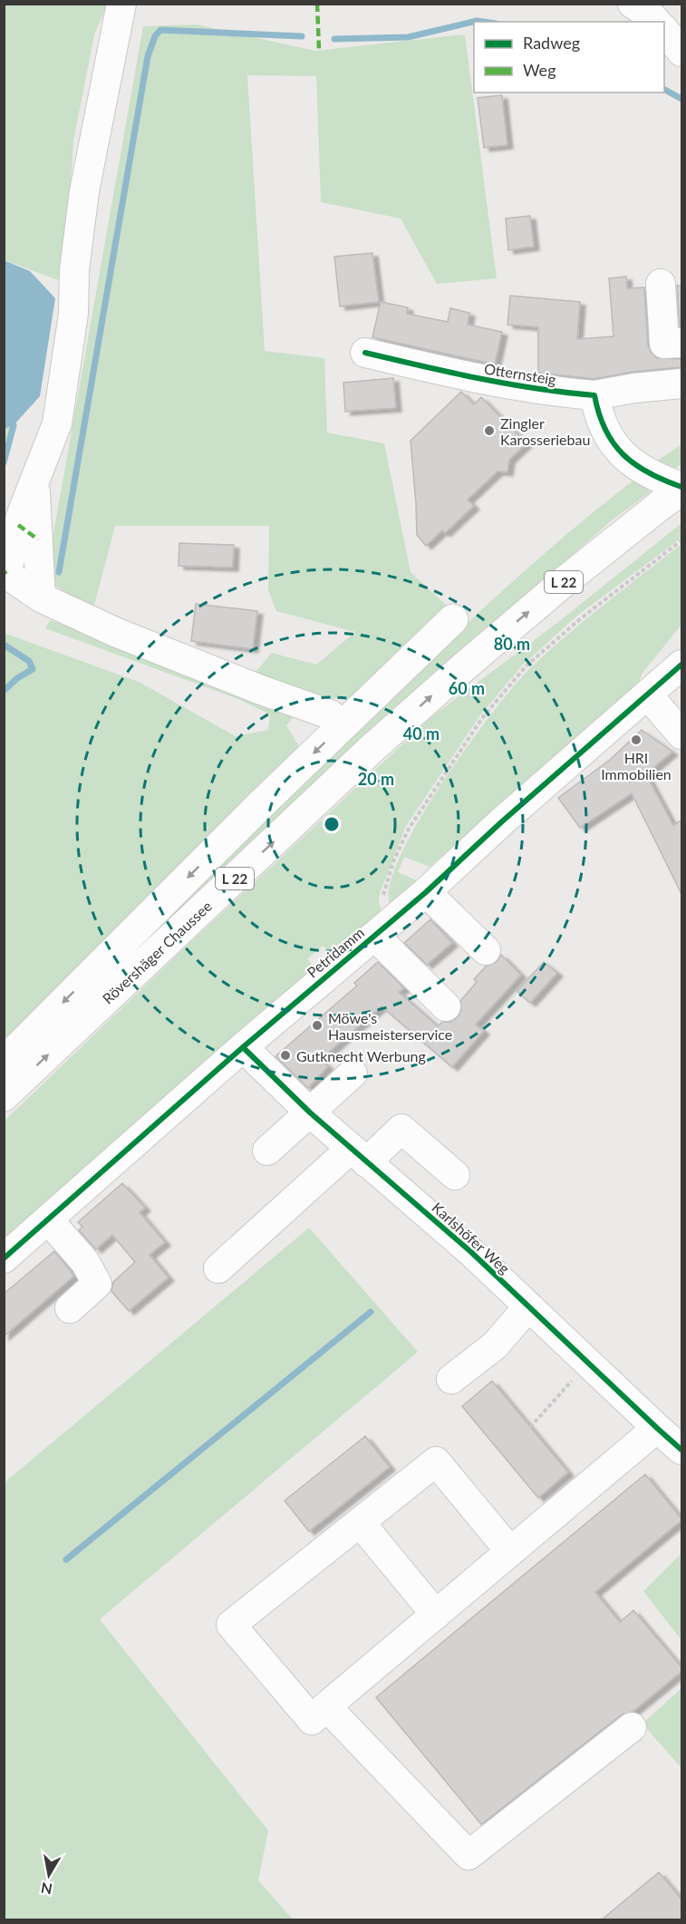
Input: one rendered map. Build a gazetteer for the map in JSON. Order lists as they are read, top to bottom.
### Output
{
  "streets": {
    "main road": ["L 22", "Rövershäger Chaussee"],
    "street": ["Otternsteig", "Petridamm", "Karlshöfer Weg"]
  },
  "crossings": [
    ["Petridamm", "Karlshöfer Weg"]
  ],
  "places": [
    "Zingler Karosseriebau",
    "HRI Immobilien",
    "Möwe's Hausmeisterservice",
    "Gutknecht Werbung"
  ],
  "legend": ["Radweg", "Weg"],
  "north": "bottom",
  "rings": [
    "80 m",
    "60 m",
    "40 m",
    "20 m"
  ]
}
